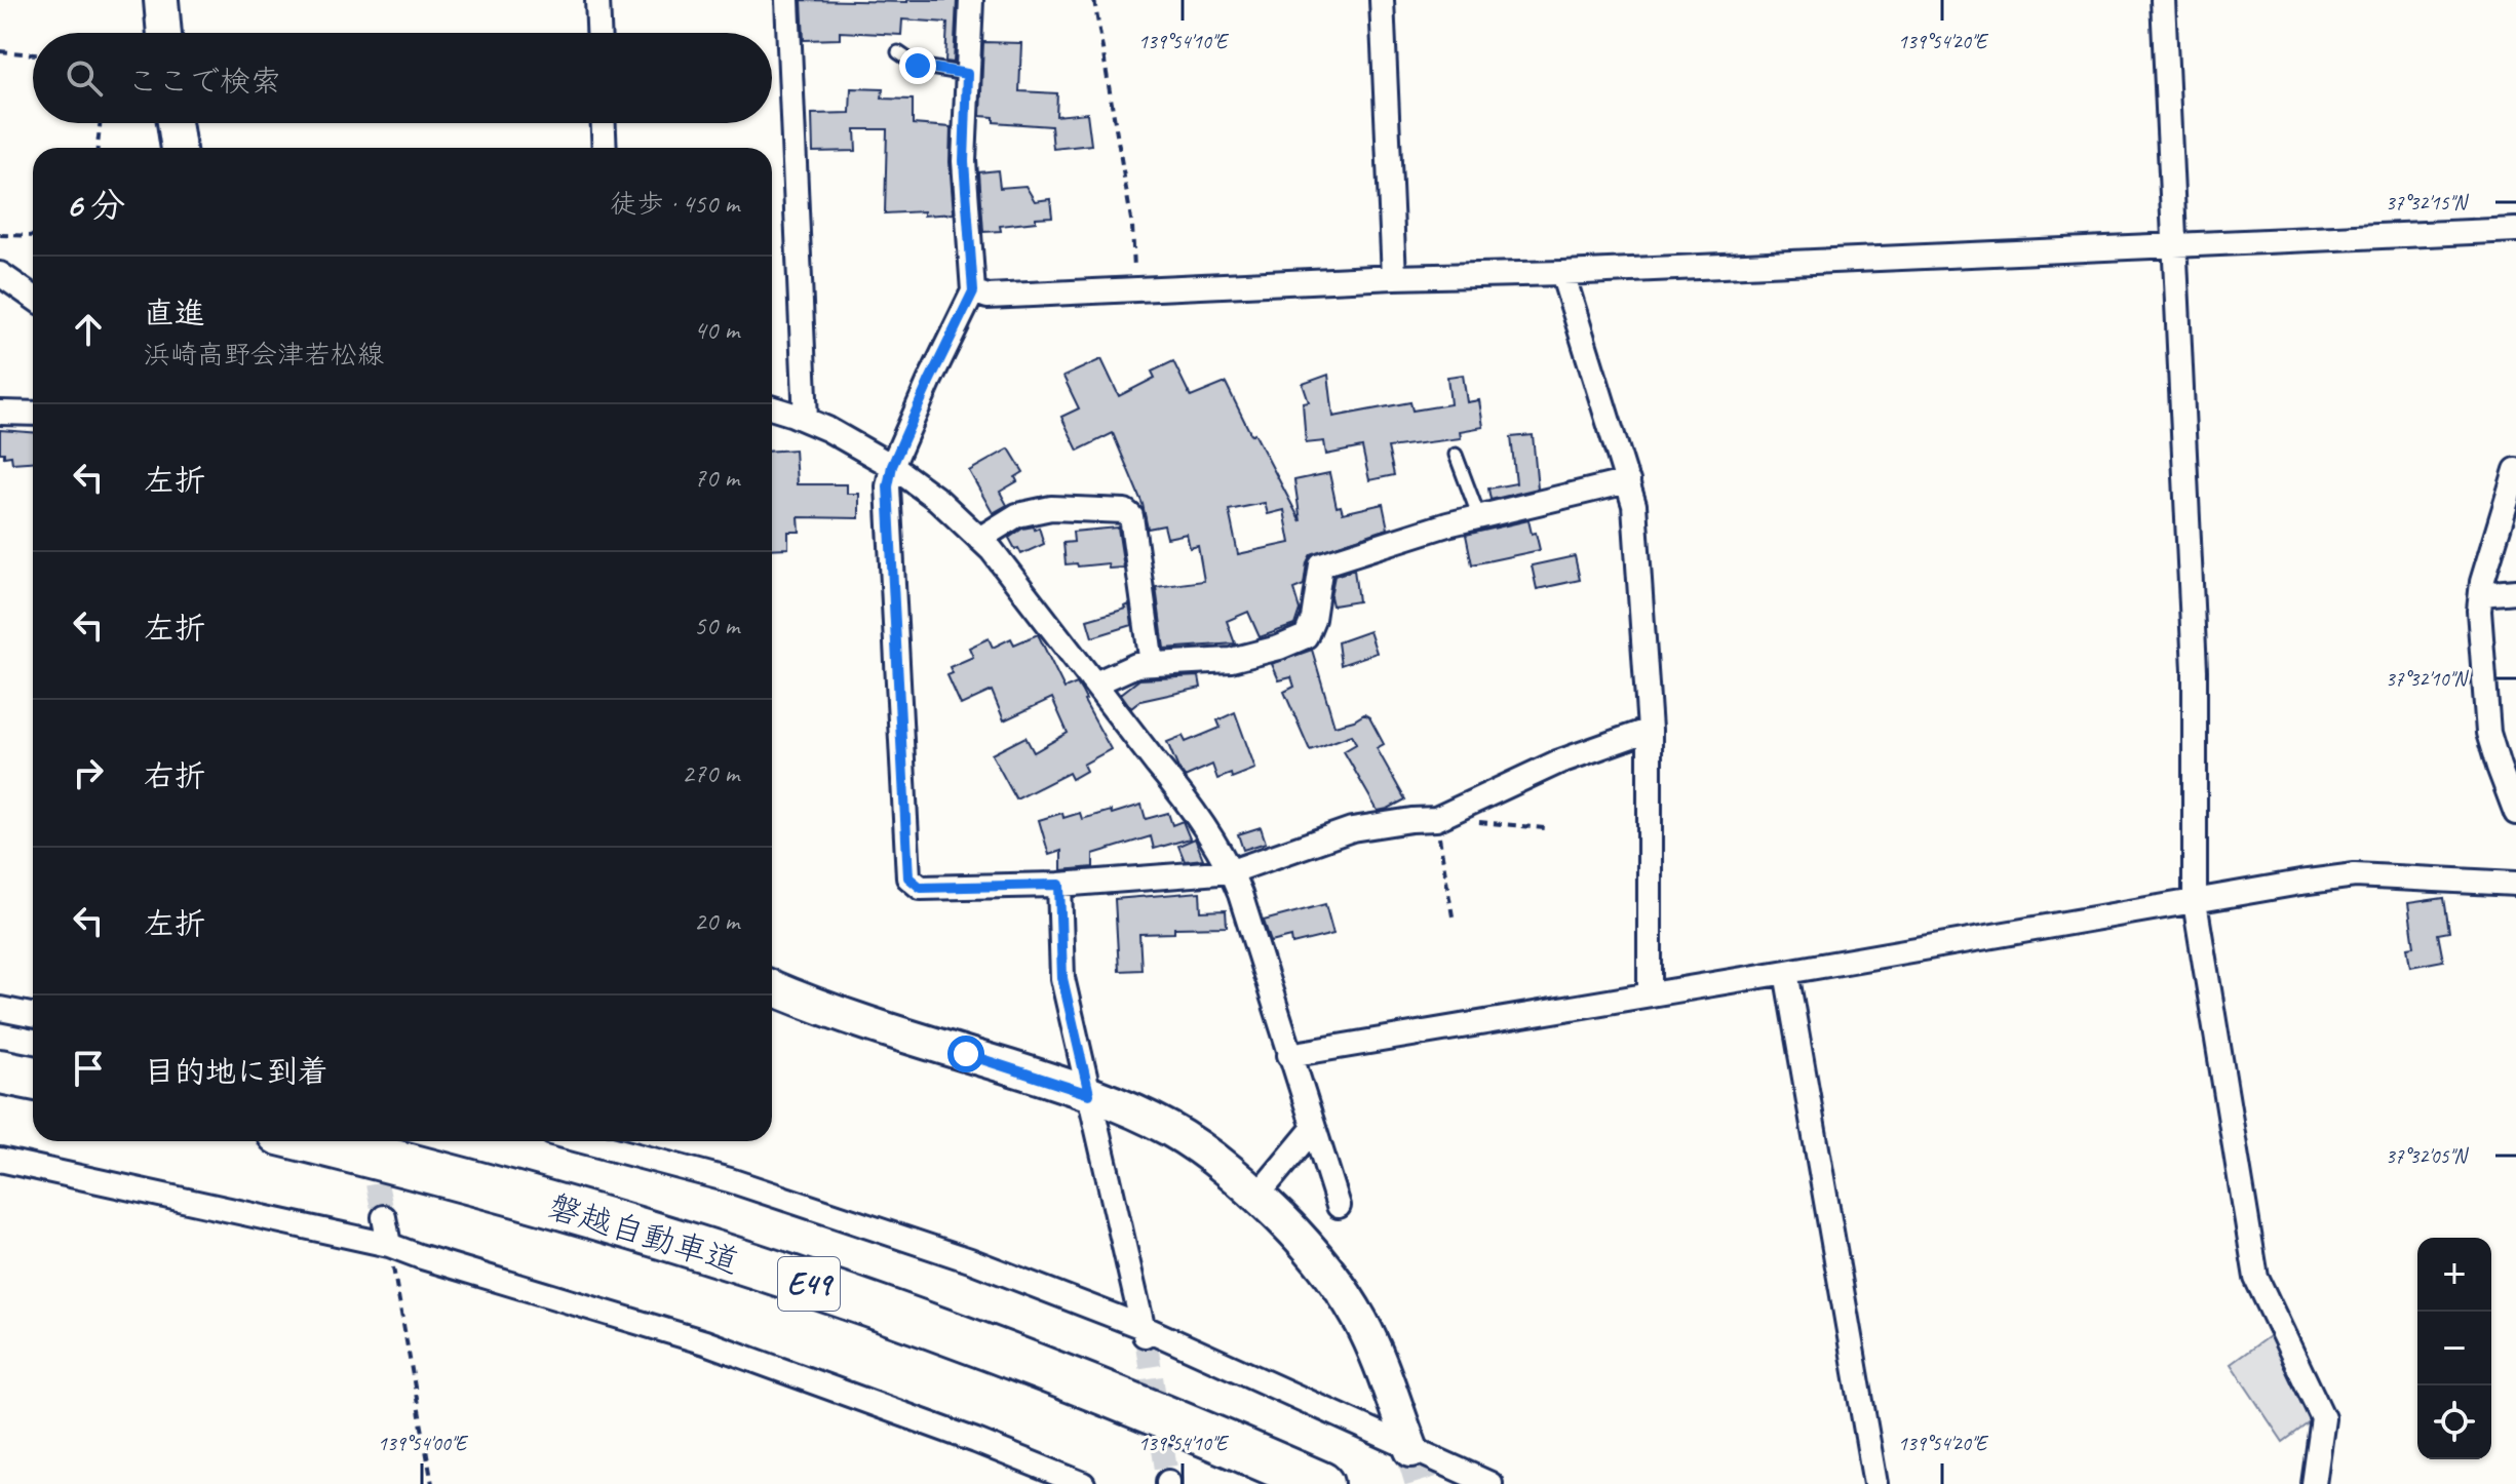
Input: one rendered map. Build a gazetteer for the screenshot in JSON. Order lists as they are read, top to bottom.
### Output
{
  "streets": {
    "highway": ["磐越自動車道", "E49"]
  },
  "page": {
    "search": "ここで検索",
    "heading": ["6 分", "徒歩 · 450 m"],
    "list": [
      ["直進", "浜崎高野会津若松線", "40 m"],
      ["左折", "70 m"],
      ["左折", "50 m"],
      ["右折", "270 m"],
      ["左折", "20 m"],
      "目的地に到着"
    ],
    "map_buttons": ["+", "−"]
  },
  "coordinates": [
    "139°54'10\"E",
    "139°54'20\"E",
    "37°32'15\"N",
    "37°32'10\"N",
    "37°32'05\"N",
    "139°54'00\"E"
  ]
}
